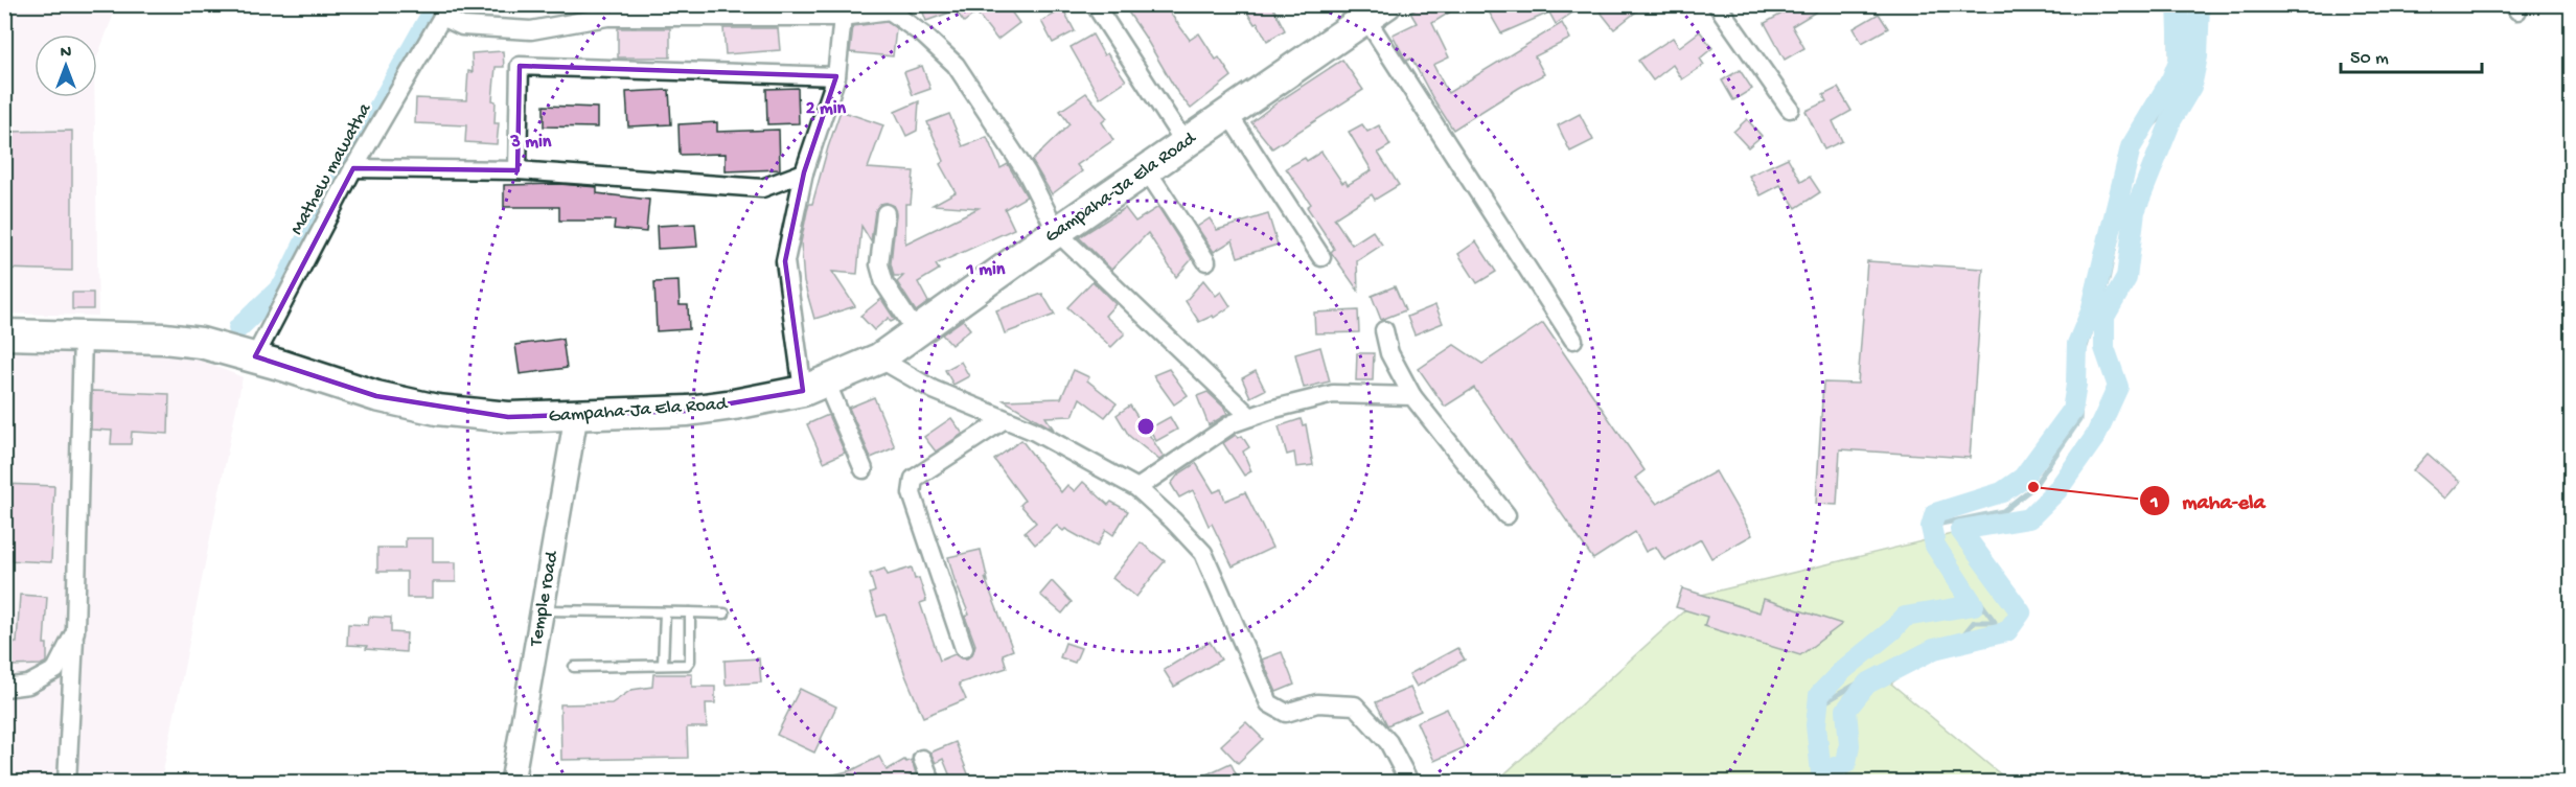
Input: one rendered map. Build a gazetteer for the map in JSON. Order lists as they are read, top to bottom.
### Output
{
  "streets": {
    "highway": ["Gampaha-Ja Ela Road"],
    "street": ["Mathew mawatha", "Temple road"]
  },
  "crossings": [
    ["Mathew mawatha", "Gampaha-Ja Ela Road"],
    ["Gampaha-Ja Ela Road", "Temple road"]
  ],
  "places": ["maha-ela"],
  "scale_bar": "50 m",
  "north": "top",
  "rings": ["2 min", "3 min", "1 min"]
}
